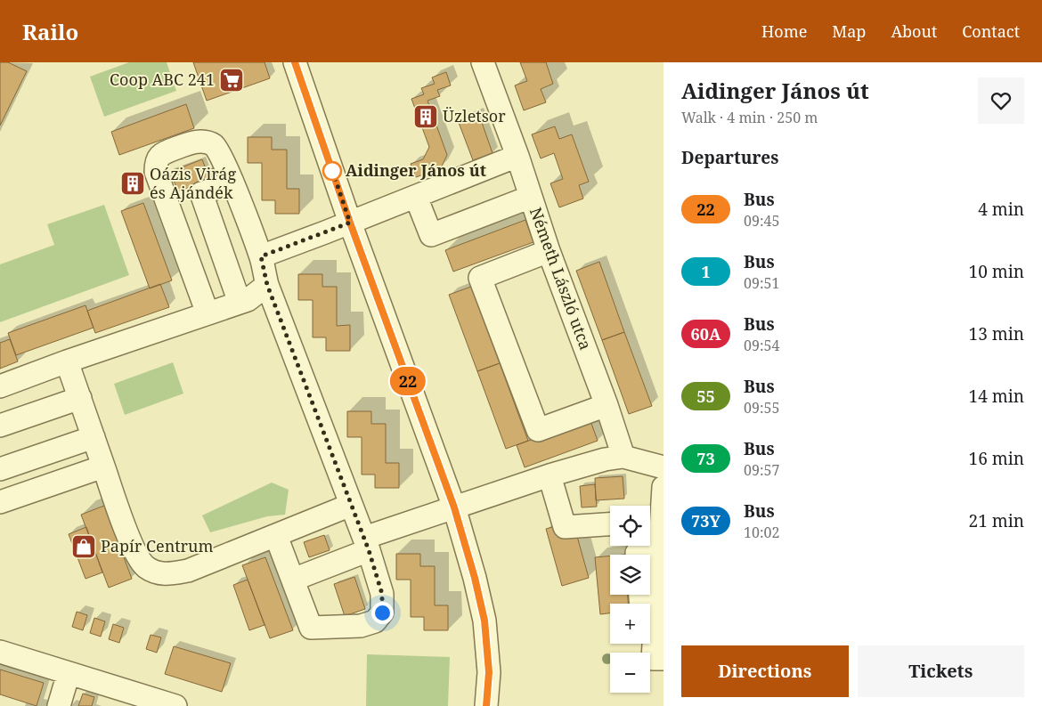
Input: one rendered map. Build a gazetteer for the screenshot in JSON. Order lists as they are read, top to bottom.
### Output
{
  "streets": {
    "street": ["Németh László utca"]
  },
  "places": {
    "supermarket": ["Coop ABC 241"],
    "building": ["Üzletsor", "Oázis Virág és Ajándék"],
    "other": ["Aidinger János út"],
    "shop": ["Papír Centrum"]
  },
  "lines": ["bus line 22"],
  "page": {
    "header": "Railo",
    "nav": [
      "Home",
      "Map",
      "About",
      "Contact"
    ],
    "on_map": "22",
    "heading": [
      ["Aidinger János út", "Walk · 4 min · 250 m"],
      "Departures"
    ],
    "list": [
      {
        "mark": "22",
        "name": "Bus",
        "note": "09:45",
        "value": "4 min"
      },
      {
        "mark": "1",
        "name": "Bus",
        "note": "09:51",
        "value": "10 min"
      },
      {
        "mark": "60A",
        "name": "Bus",
        "note": "09:54",
        "value": "13 min"
      },
      {
        "mark": "55",
        "name": "Bus",
        "note": "09:55",
        "value": "14 min"
      },
      {
        "mark": "73",
        "name": "Bus",
        "note": "09:57",
        "value": "16 min"
      },
      {
        "mark": "73Y",
        "name": "Bus",
        "note": "10:02",
        "value": "21 min"
      }
    ],
    "map_buttons": ["+", "−"],
    "buttons": ["Directions", "Tickets"]
  }
}
